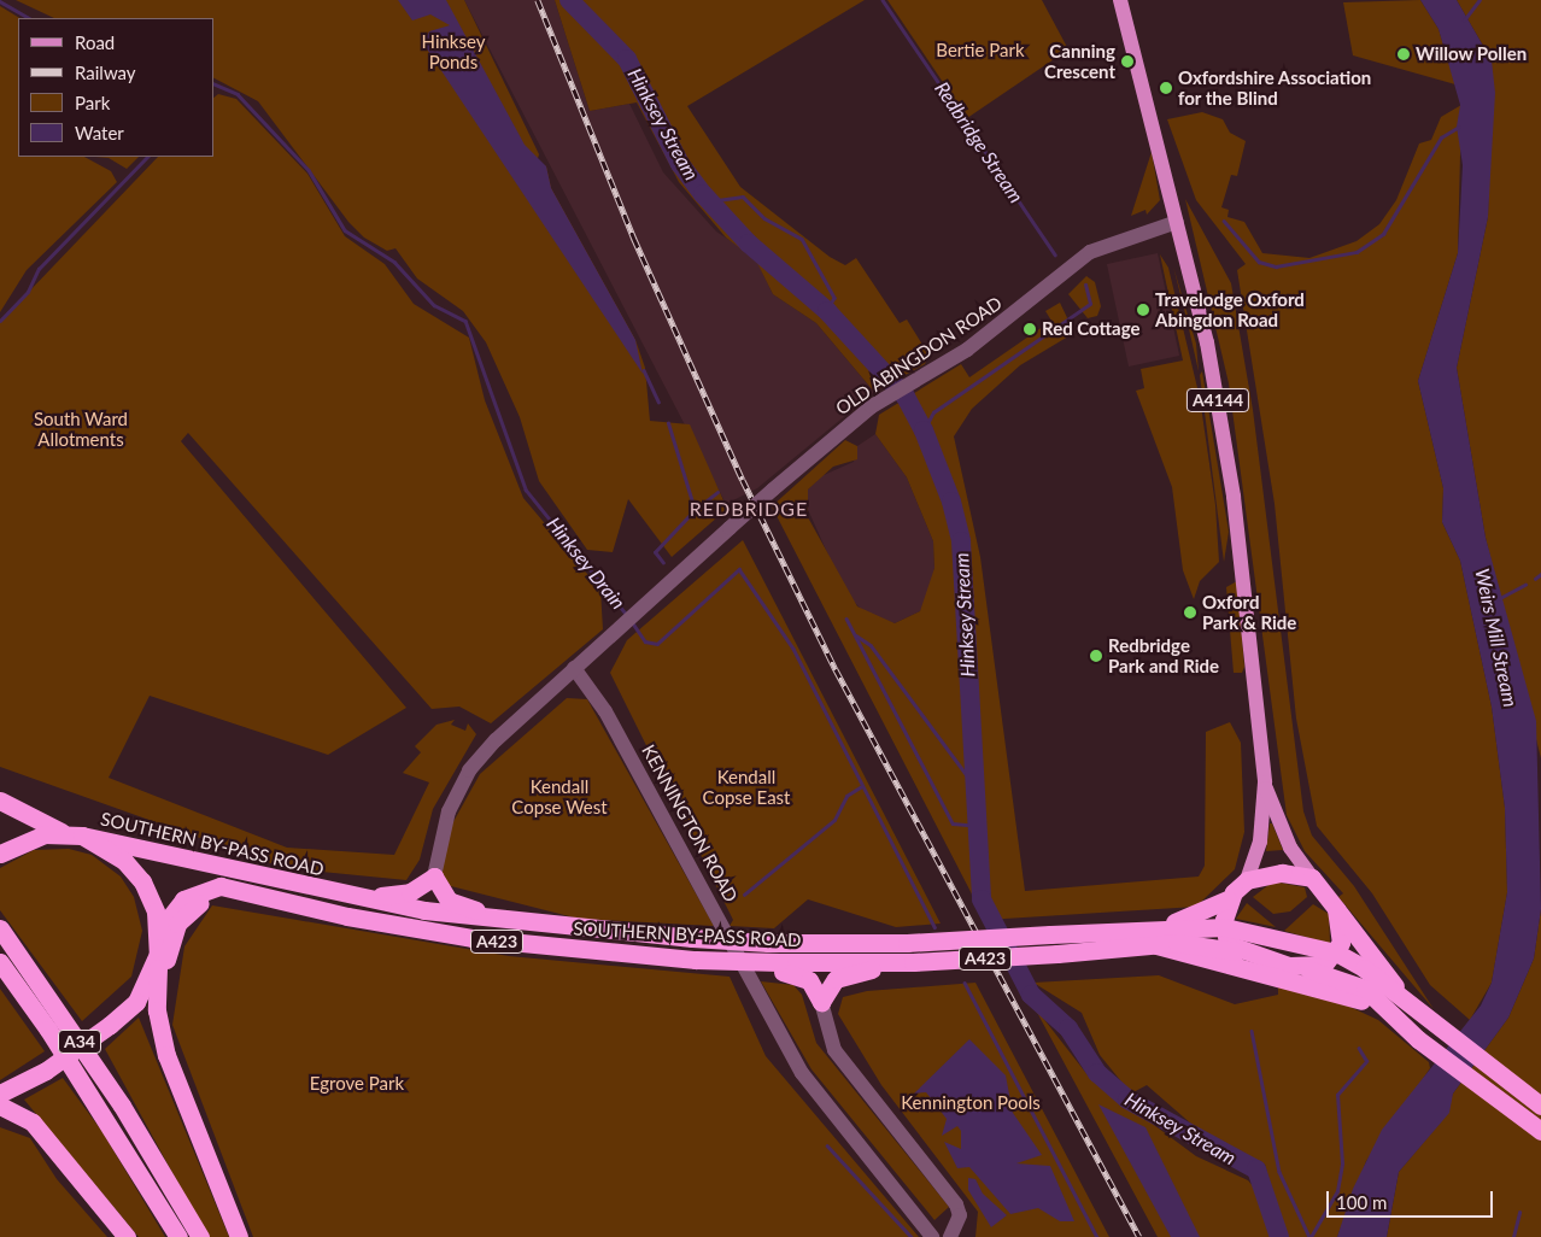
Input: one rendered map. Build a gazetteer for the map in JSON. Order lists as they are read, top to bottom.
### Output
{
  "streets": {
    "highway": ["SOUTHERN BY-PASS ROAD", "A423", "A34"],
    "main road": ["A4144"],
    "street": ["OLD ABINGDON ROAD", "KENNINGTON ROAD"]
  },
  "crossings": [
    ["OLD ABINGDON ROAD", "A4144"],
    ["OLD ABINGDON ROAD", "KENNINGTON ROAD"],
    ["A4144", "SOUTHERN BY-PASS ROAD"],
    ["SOUTHERN BY-PASS ROAD", "A423"]
  ],
  "districts": ["REDBRIDGE"],
  "water": [
    "Hinksey Stream",
    "Redbridge Stream",
    "Hinksey Drain",
    "Weirs Mill Stream"
  ],
  "parks": [
    "Hinksey Ponds",
    "Bertie Park",
    "South Ward Allotments",
    "Kendall Copse East",
    "Kendall Copse West",
    "Egrove Park",
    "Kennington Pools"
  ],
  "places": [
    "Willow Pollen",
    "Canning Crescent",
    "Oxfordshire Association for the Blind",
    "Travelodge Oxford Abingdon Road",
    "Red Cottage",
    "Oxford Park & Ride",
    "Redbridge Park and Ride"
  ],
  "legend": [
    "Road",
    "Railway",
    "Park",
    "Water"
  ],
  "scale_bar": "100 m"
}
